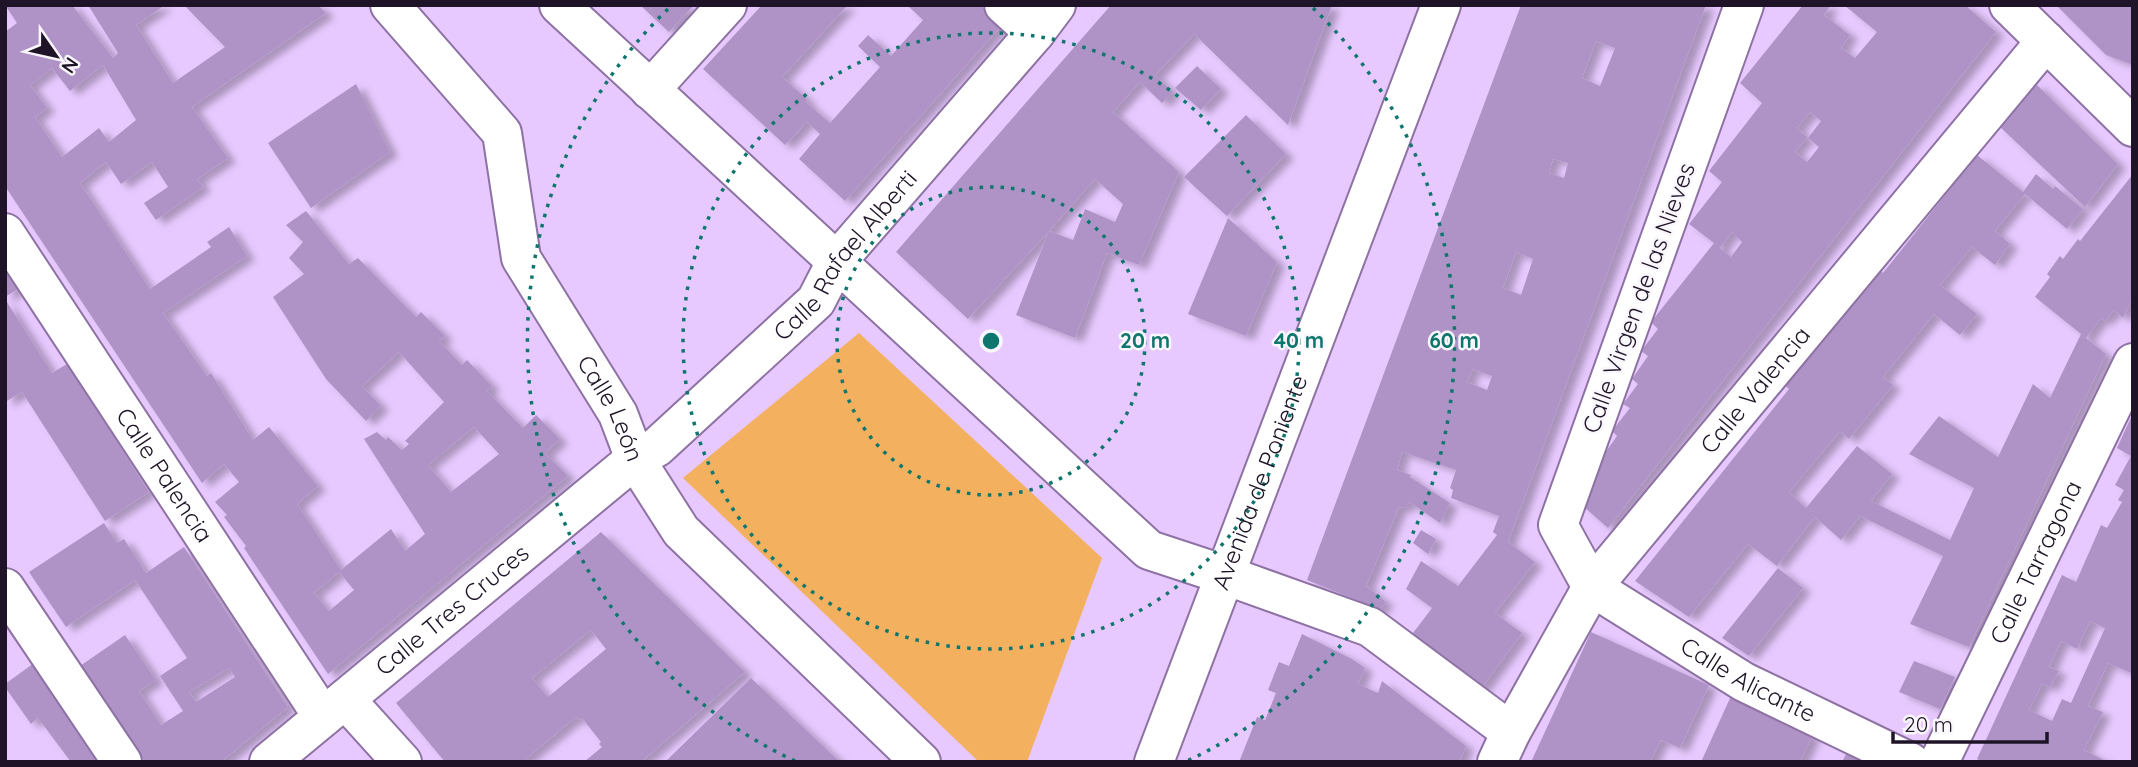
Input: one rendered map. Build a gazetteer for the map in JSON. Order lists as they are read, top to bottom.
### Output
{
  "streets": {
    "street": [
      "Calle Rafael Alberti",
      "Calle Virgen de las Nieves",
      "Calle Valencia",
      "Calle León",
      "Calle Palencia",
      "Avenida de Poniente",
      "Calle Tarragona",
      "Calle Tres Cruces",
      "Calle Alicante"
    ]
  },
  "crossings": [
    ["Calle Rafael Alberti", "Calle León"],
    ["Calle Rafael Alberti", "Calle Tres Cruces"],
    ["Calle Virgen de las Nieves", "Calle Valencia"],
    ["Calle Virgen de las Nieves", "Calle Alicante"],
    ["Calle Valencia", "Calle Alicante"],
    ["Calle León", "Calle Tres Cruces"],
    ["Calle Palencia", "Calle Tres Cruces"]
  ],
  "scale_bar": "20 m",
  "north": "bottom right",
  "rings": ["20 m", "40 m", "60 m"]
}
